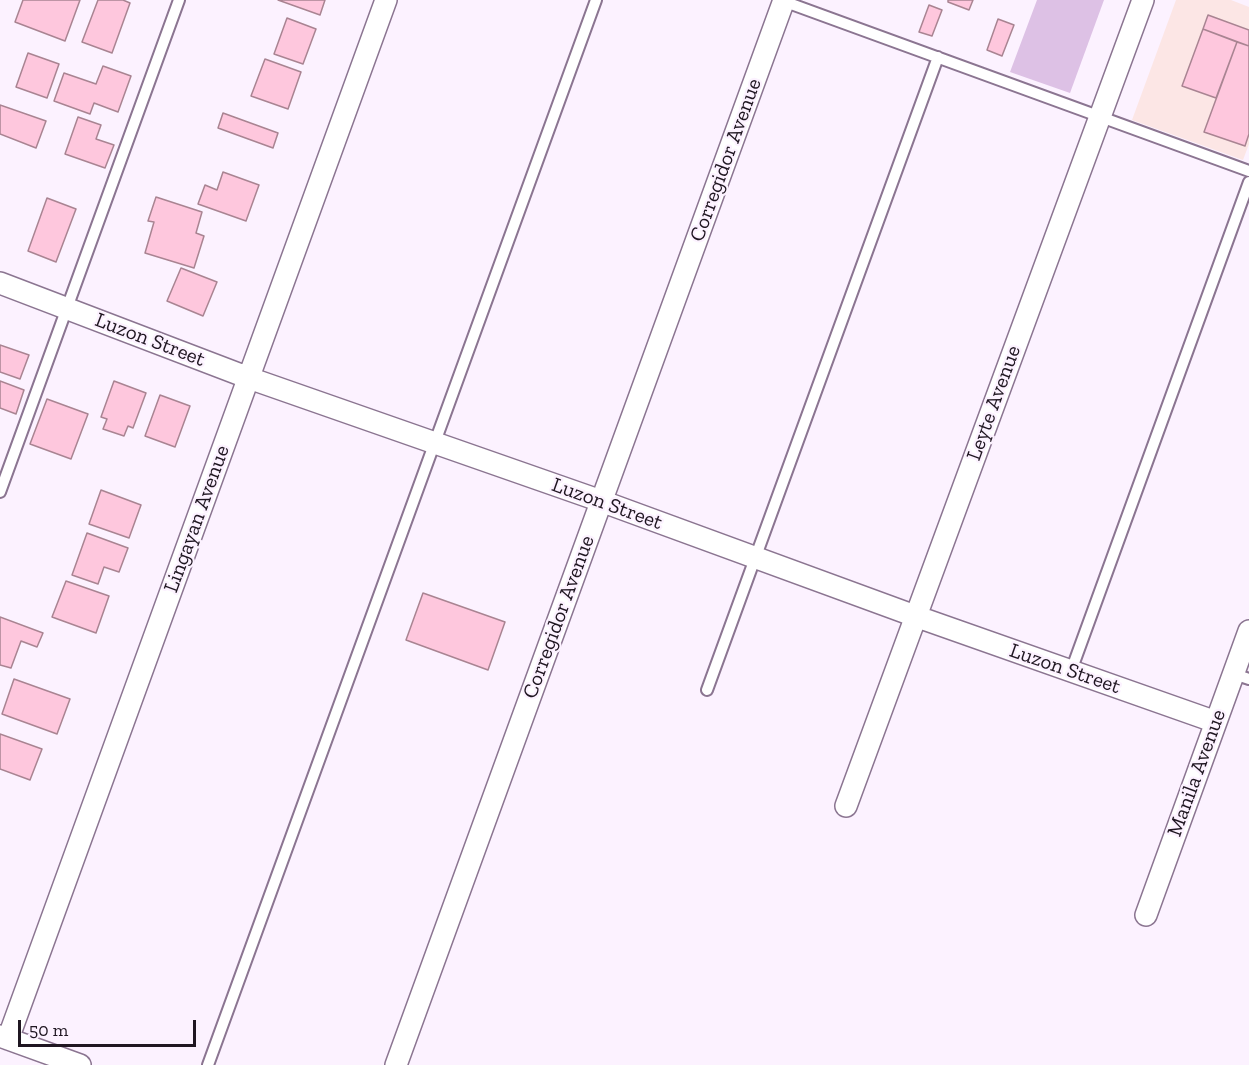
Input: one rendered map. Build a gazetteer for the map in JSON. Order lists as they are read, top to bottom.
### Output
{
  "streets": {
    "street": [
      "Corregidor Avenue",
      "Luzon Street",
      "Leyte Avenue",
      "Lingayan Avenue",
      "Manila Avenue"
    ]
  },
  "crossings": [
    ["Corregidor Avenue", "Luzon Street"],
    ["Luzon Street", "Leyte Avenue"],
    ["Luzon Street", "Lingayan Avenue"],
    ["Luzon Street", "Manila Avenue"]
  ],
  "scale_bar": "50 m"
}
